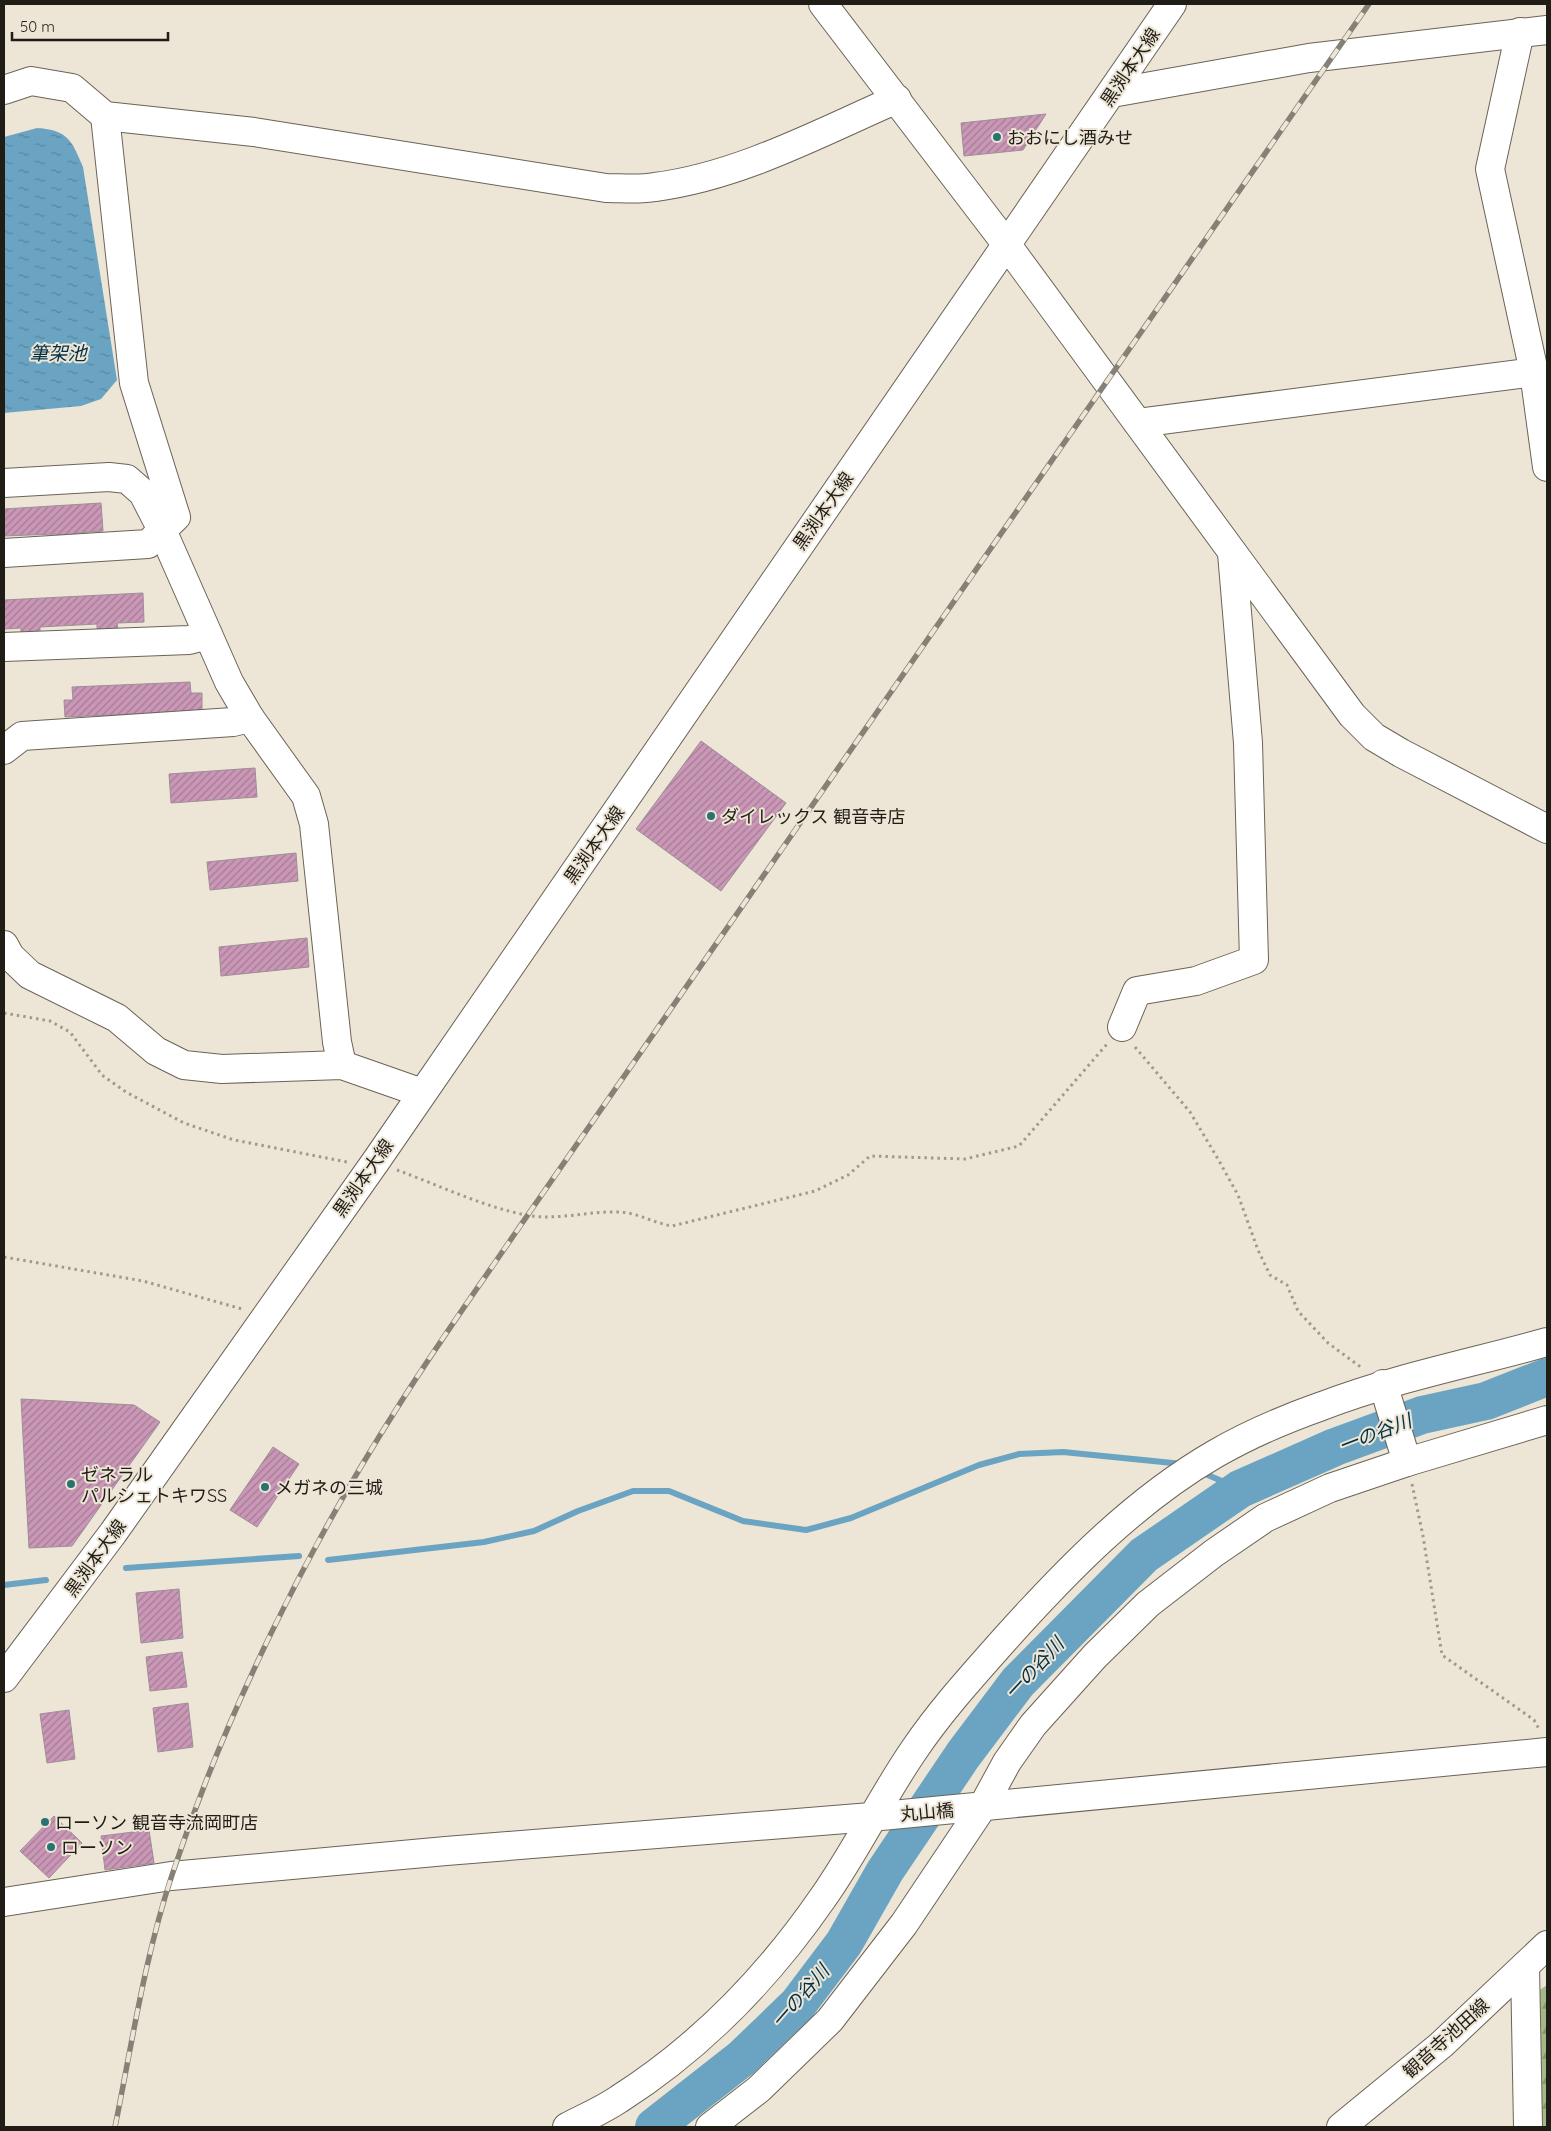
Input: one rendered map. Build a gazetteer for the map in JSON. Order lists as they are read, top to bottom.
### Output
{
  "streets": {
    "street": ["黒渕本大線", "丸山橋", "観音寺池田線"]
  },
  "water": ["筆架池", "一の谷川"],
  "places": [
    "おおにし酒みせ",
    "ダイレックス 観音寺店",
    "ゼネラル パルシェトキワSS",
    "メガネの三城",
    "ローソン 観音寺流岡町店",
    "ローソン"
  ],
  "scale_bar": "50 m"
}
